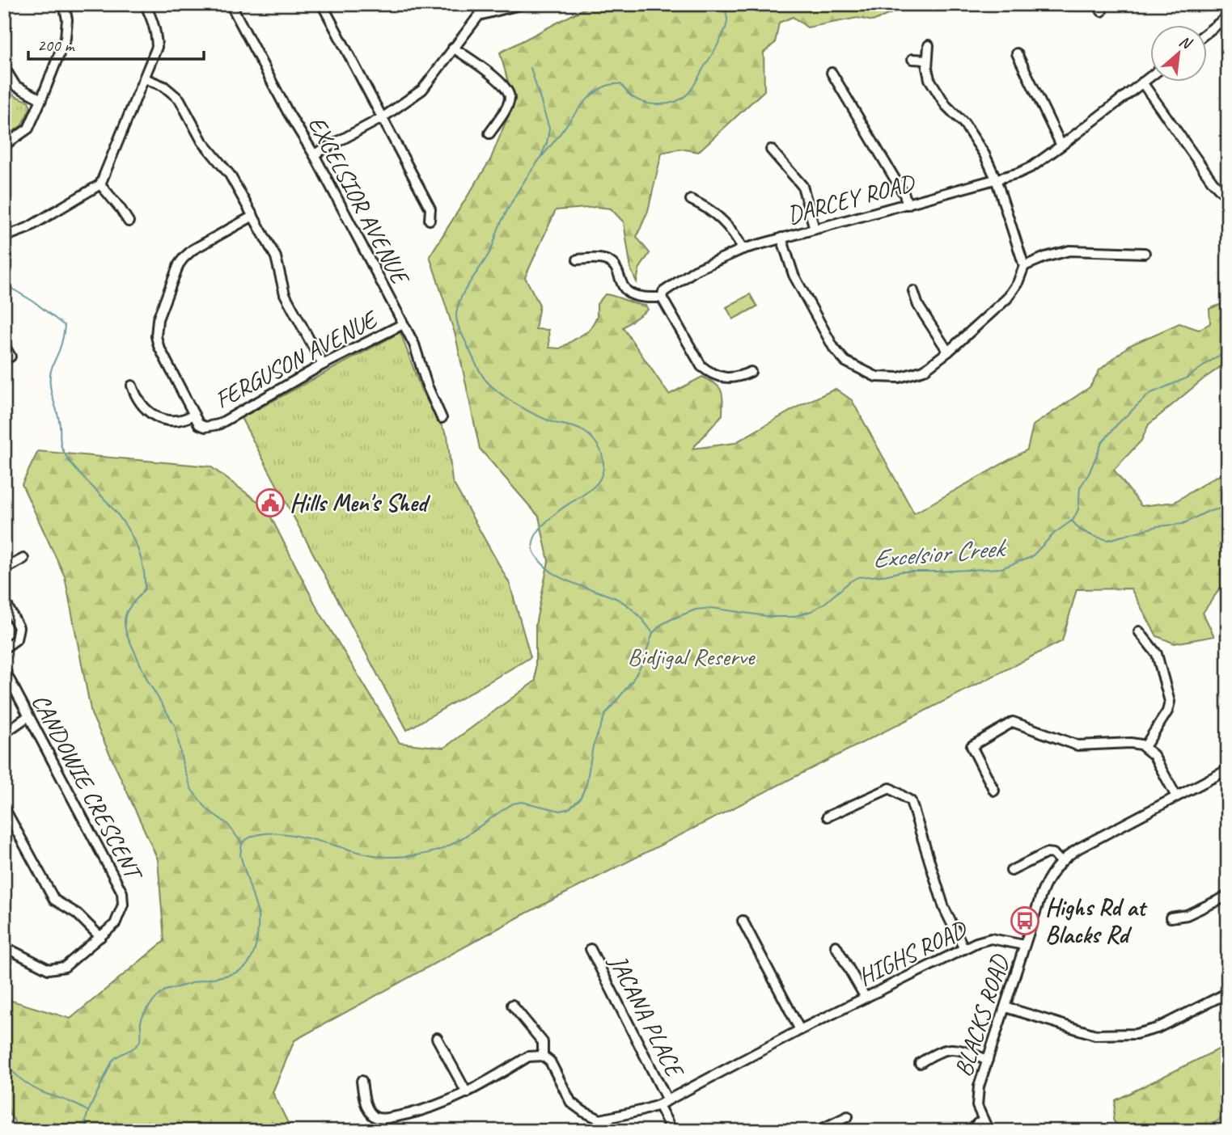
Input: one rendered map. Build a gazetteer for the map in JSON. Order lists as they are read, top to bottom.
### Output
{
  "streets": {
    "street": [
      "DARCEY ROAD",
      "EXCELSIOR AVENUE",
      "FERGUSON AVENUE",
      "CANDOWIE CRESCENT",
      "HIGHS ROAD",
      "JACANA PLACE",
      "BLACKS ROAD"
    ]
  },
  "crossings": [
    ["EXCELSIOR AVENUE", "FERGUSON AVENUE"],
    ["HIGHS ROAD", "JACANA PLACE"],
    ["HIGHS ROAD", "BLACKS ROAD"]
  ],
  "water": ["Excelsior Creek"],
  "parks": ["Bidjigal Reserve"],
  "places": {
    "public building": ["Hills Men's Shed"],
    "bus stop": ["Highs Rd at Blacks Rd"]
  },
  "scale_bar": "200 m",
  "north": "top right"
}
